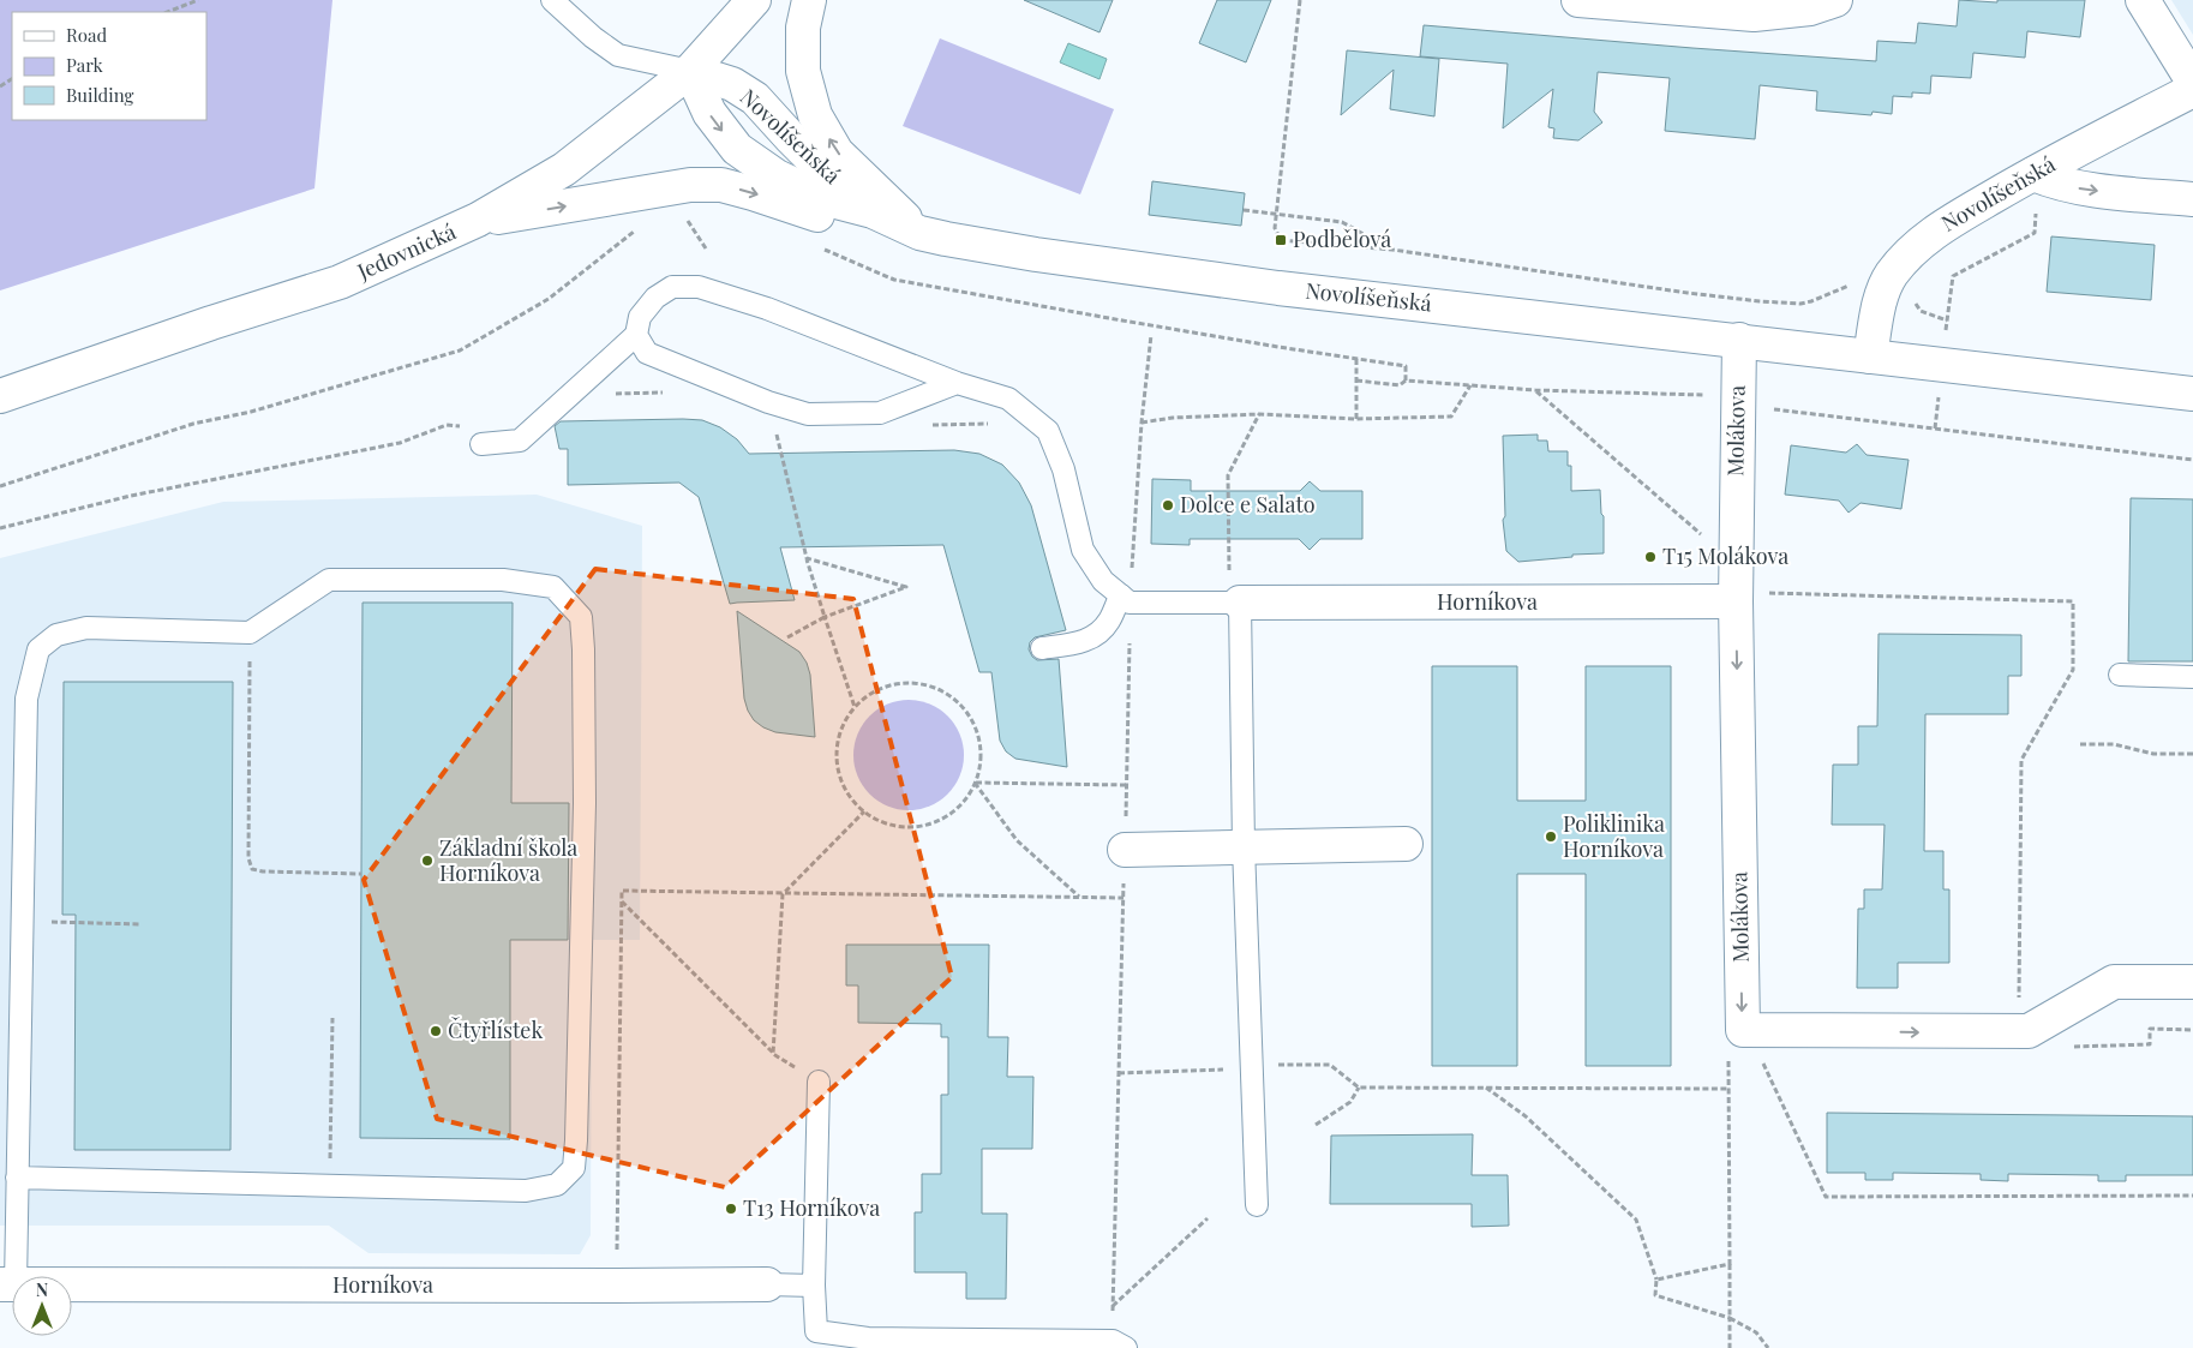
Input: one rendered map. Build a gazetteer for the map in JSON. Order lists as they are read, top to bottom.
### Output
{
  "streets": {
    "street": [
      "Novolíšeňská",
      "Jedovnická",
      "Molákova",
      "Horníkova"
    ]
  },
  "crossings": [
    ["Novolíšeňská", "Jedovnická"],
    ["Novolíšeňská", "Molákova"],
    ["Molákova", "Horníkova"]
  ],
  "places": {
    "transit": ["Podbělová"],
    "other": [
      "Dolce e Salato",
      "T15 Molákova",
      "Poliklinika Horníkova",
      "Základní škola Horníkova",
      "Čtyřlístek",
      "T13 Horníkova"
    ]
  },
  "legend": ["Road", "Park", "Building"],
  "north": "top"
}
